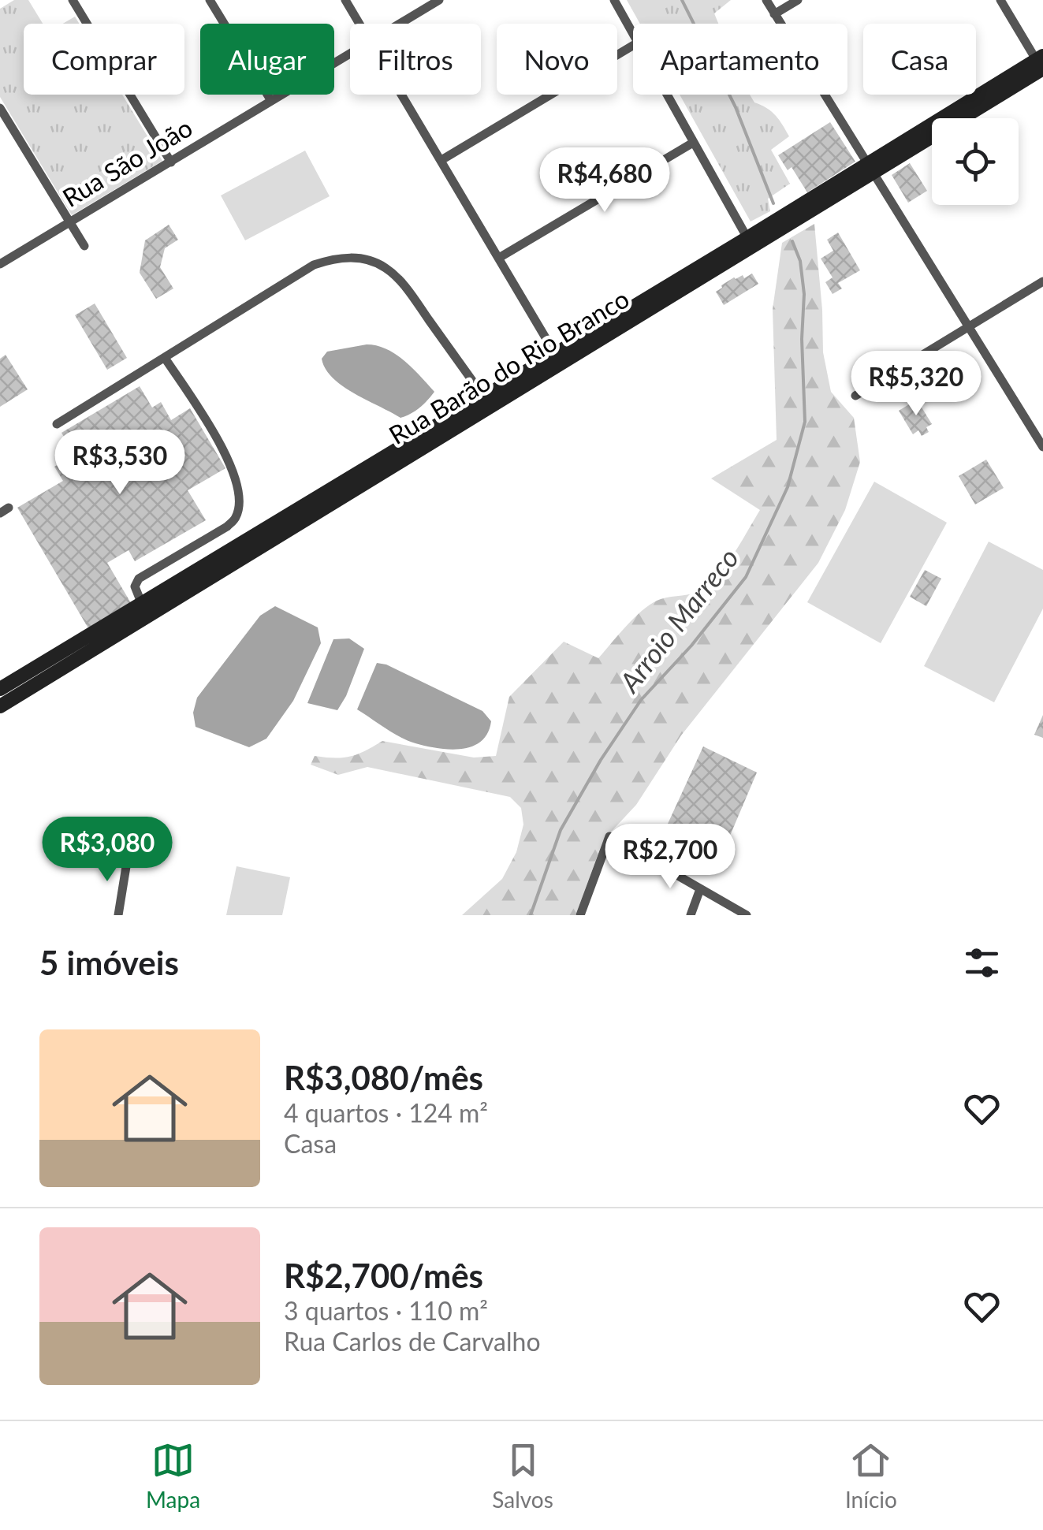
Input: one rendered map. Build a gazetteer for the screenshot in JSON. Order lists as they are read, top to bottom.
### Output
{
  "streets": {
    "main road": ["Rua Barão do Rio Branco"],
    "street": ["Rua São João"]
  },
  "water": ["Arroio Marreco"],
  "page": {
    "chip": [
      "Comprar",
      "Alugar",
      "Filtros",
      "Novo",
      "Apartamento",
      "Casa"
    ],
    "price": [
      "R$4,680",
      "R$5,320",
      "R$3,530",
      "R$3,080",
      "R$2,700"
    ],
    "heading": "5 imóveis",
    "list": [
      {
        "name": "R$3,080/mês",
        "note": "4 quartos · 124 m² · Casa"
      },
      {
        "name": "R$2,700/mês",
        "note": "3 quartos · 110 m² · Rua Carlos de Carvalho"
      }
    ],
    "tabs": ["Mapa", "Salvos", "Início"]
  }
}
